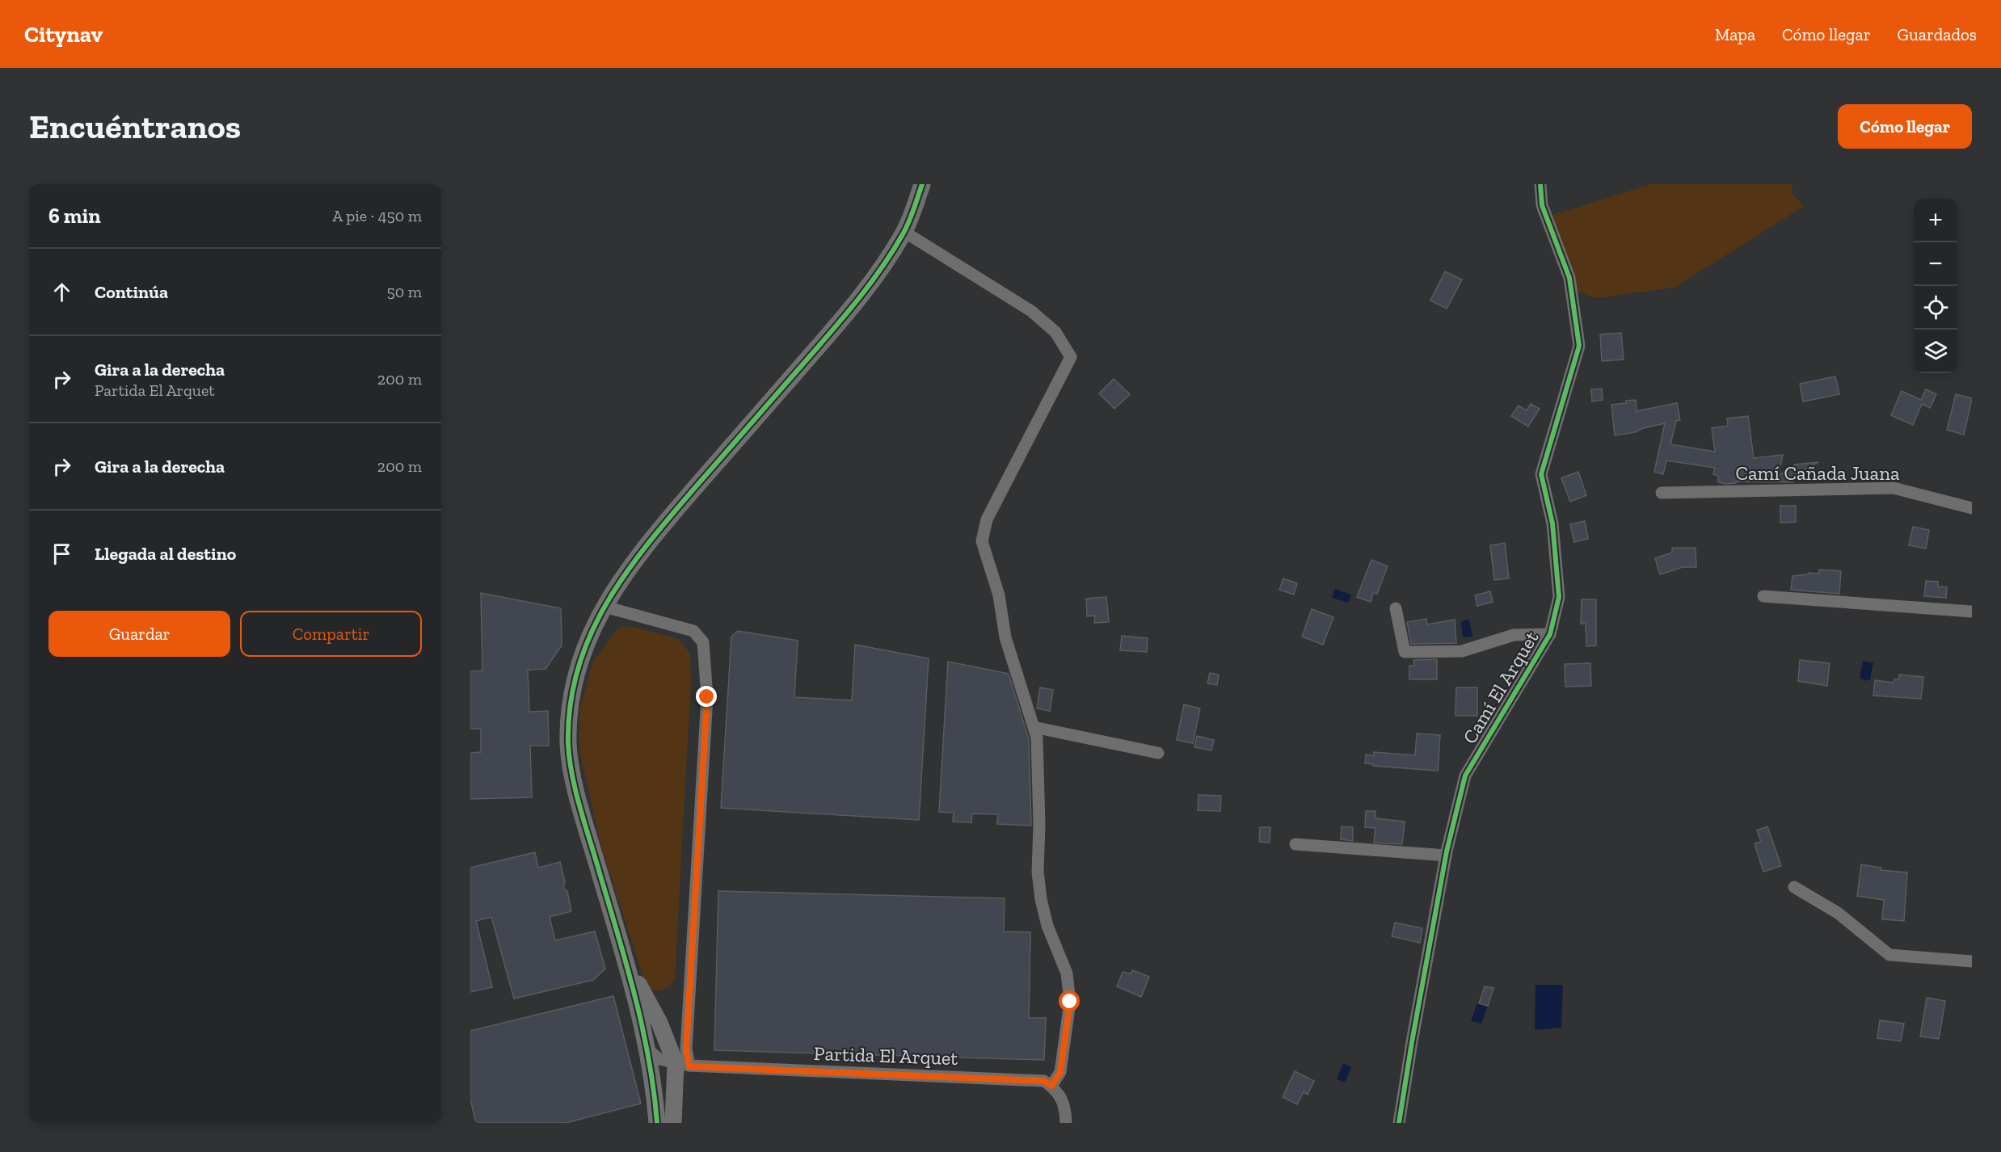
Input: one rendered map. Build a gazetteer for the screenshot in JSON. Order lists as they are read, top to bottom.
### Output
{
  "streets": {
    "street": ["Camí Cañada Juana", "Camí El Arquet", "Partida El Arquet"]
  },
  "page": {
    "header": "Citynav",
    "nav": ["Mapa", "Cómo llegar", "Guardados"],
    "buttons": [
      "Cómo llegar",
      ["Guardar", "Compartir"]
    ],
    "title": "Encuéntranos",
    "heading": ["6 min", "A pie · 450 m"],
    "map_buttons": ["+", "−"],
    "list": [
      ["Continúa", "50 m"],
      ["Gira a la derecha", "Partida El Arquet", "200 m"],
      ["Gira a la derecha", "200 m"],
      "Llegada al destino"
    ]
  }
}
